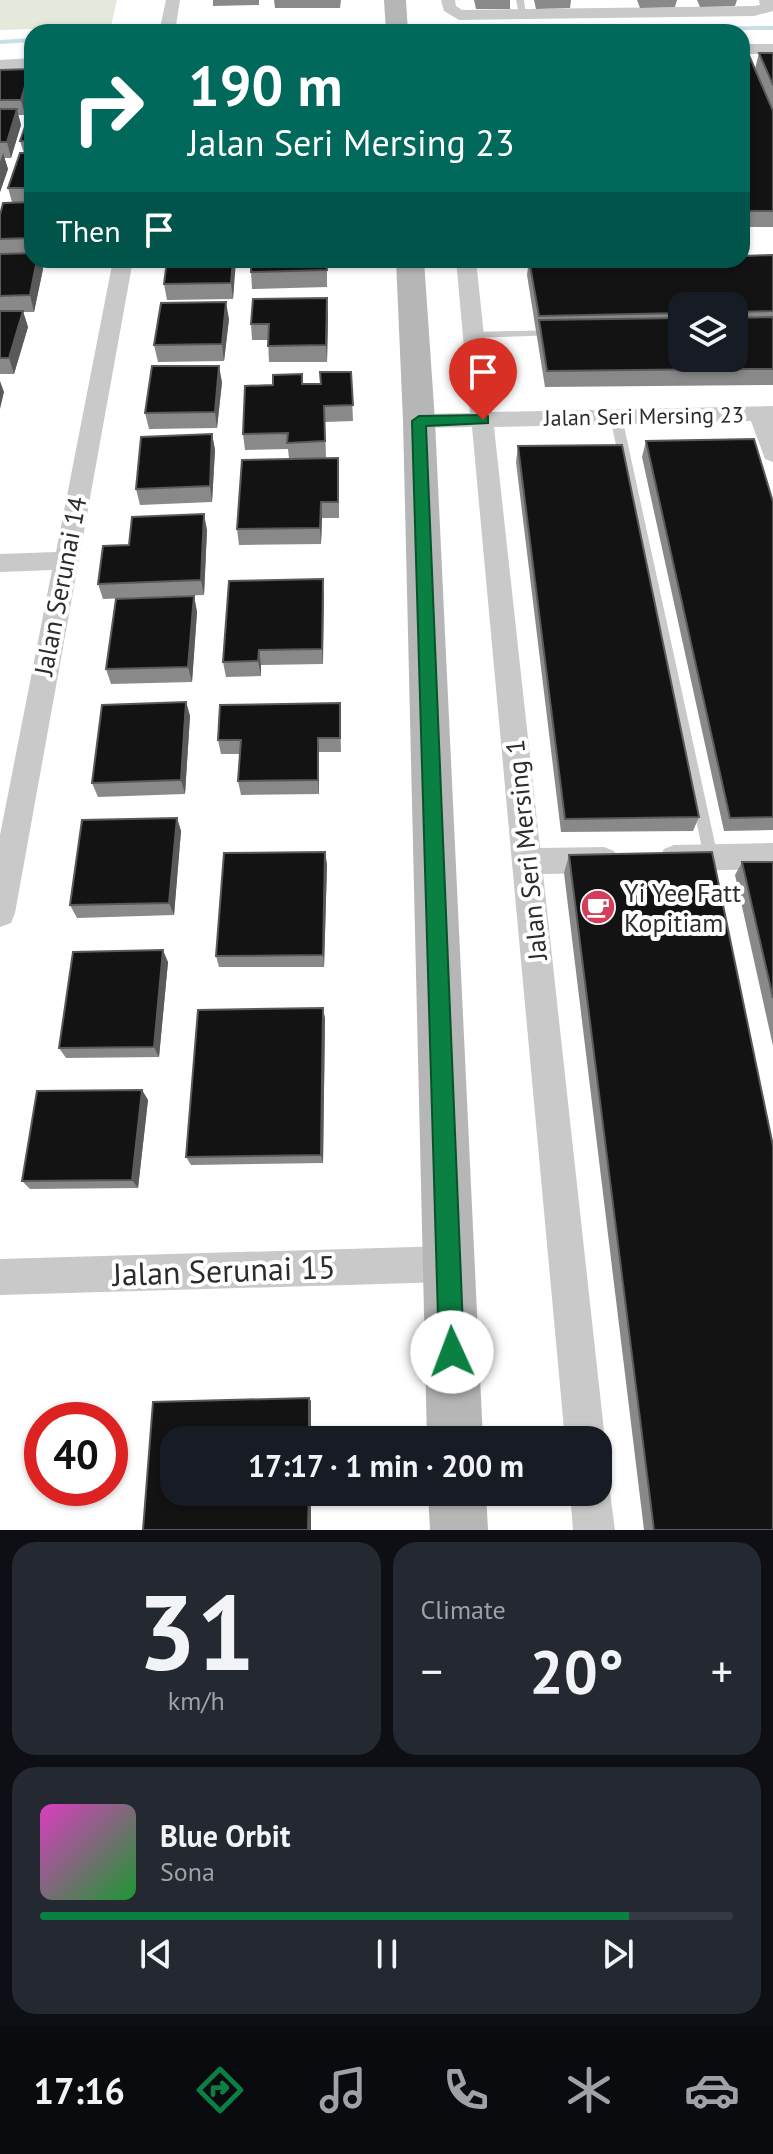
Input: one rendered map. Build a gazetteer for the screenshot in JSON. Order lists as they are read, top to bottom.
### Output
{
  "streets": {
    "street": [
      "Jalan Seri Mersing 23",
      "Jalan Serunai 14",
      "Jalan Seri Mersing 1",
      "Jalan Serunai 15"
    ]
  },
  "crossings": [
    ["Jalan Seri Mersing 23", "Jalan Seri Mersing 1"]
  ],
  "places": {
    "cafe": ["Yi Yee Fatt Kopitiam"]
  },
  "page": {
    "turn": ["190 m", "Jalan Seri Mersing 23"],
    "then": "Then",
    "limit": "40",
    "trip": "17:17 · 1 min · 200 m",
    "tile": [
      ["31", "km/h"],
      "Climate"
    ],
    "heat": ["−", "20°", "+"],
    "song": ["Blue Orbit", "Sona"],
    "tabs": "17:16"
  }
}
